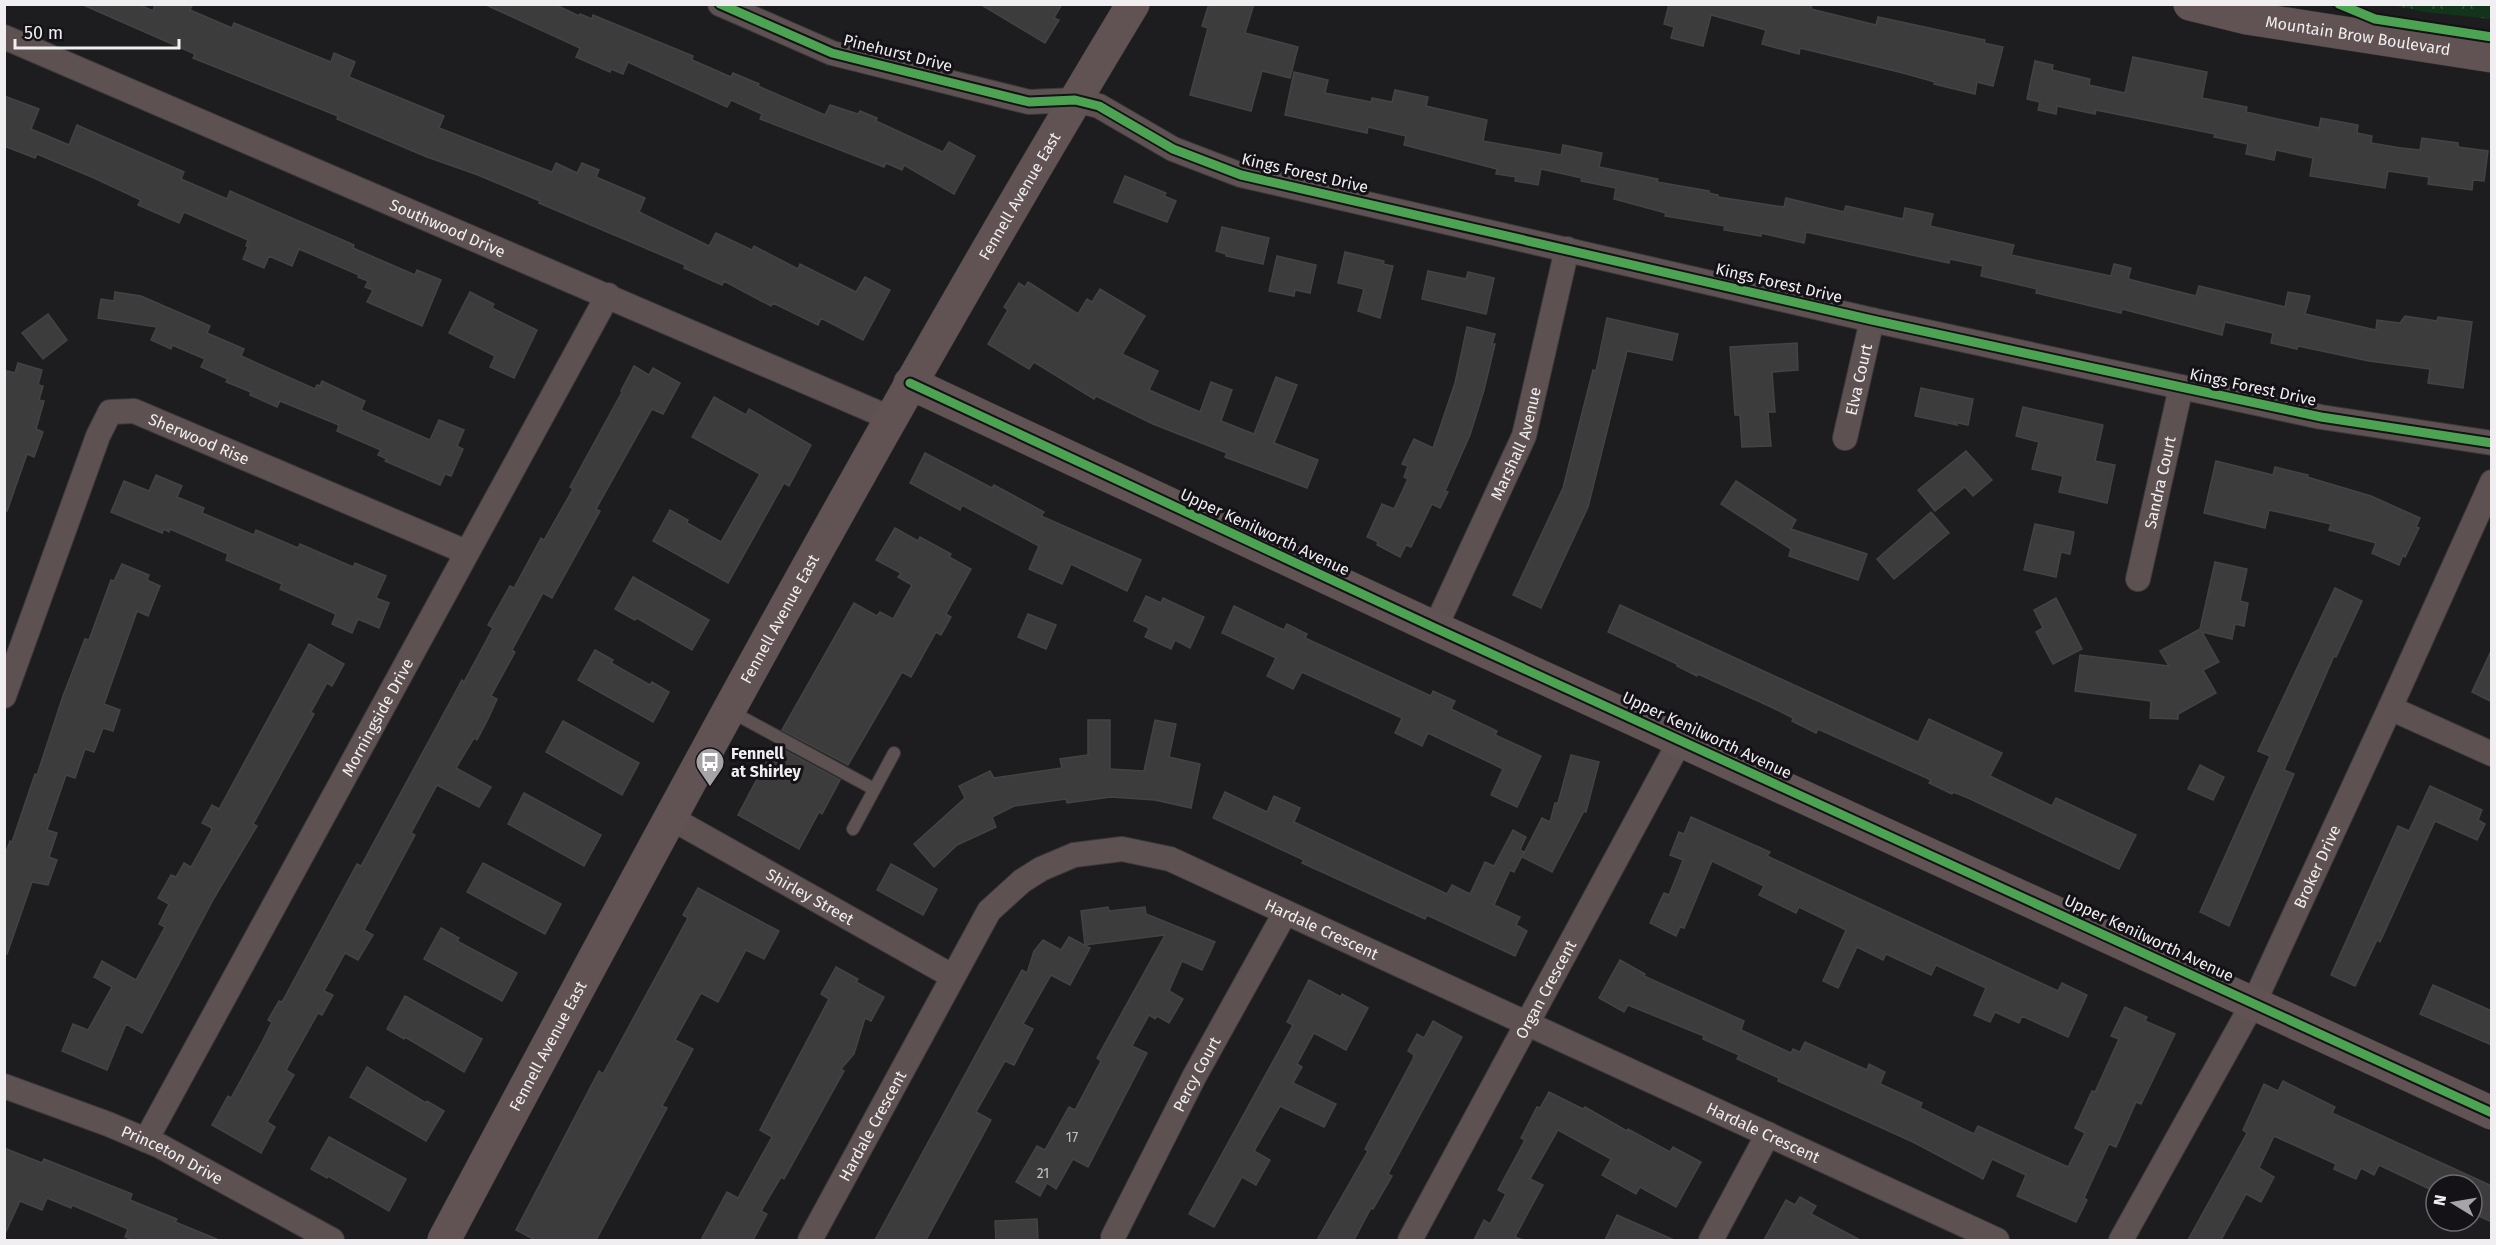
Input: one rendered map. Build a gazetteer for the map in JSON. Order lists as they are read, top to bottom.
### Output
{
  "streets": {
    "street": [
      "Mountain Brow Boulevard",
      "Pinehurst Drive",
      "Kings Forest Drive",
      "Fennell Avenue East",
      "Southwood Drive",
      "Elva Court",
      "Sherwood Rise",
      "Marshall Avenue",
      "Sandra Court",
      "Upper Kenilworth Avenue",
      "Morningside Drive",
      "Broker Drive",
      "Shirley Street",
      "Hardale Crescent",
      "Organ Crescent",
      "Percy Court",
      "Princeton Drive"
    ]
  },
  "crossings": [
    ["Pinehurst Drive", "Kings Forest Drive"],
    ["Pinehurst Drive", "Fennell Avenue East"],
    ["Kings Forest Drive", "Fennell Avenue East"],
    ["Kings Forest Drive", "Elva Court"],
    ["Kings Forest Drive", "Marshall Avenue"],
    ["Kings Forest Drive", "Sandra Court"],
    ["Fennell Avenue East", "Southwood Drive"],
    ["Fennell Avenue East", "Upper Kenilworth Avenue"],
    ["Fennell Avenue East", "Shirley Street"],
    ["Southwood Drive", "Morningside Drive"],
    ["Sherwood Rise", "Morningside Drive"],
    ["Marshall Avenue", "Upper Kenilworth Avenue"],
    ["Upper Kenilworth Avenue", "Broker Drive"],
    ["Upper Kenilworth Avenue", "Organ Crescent"],
    ["Morningside Drive", "Princeton Drive"],
    ["Shirley Street", "Hardale Crescent"],
    ["Hardale Crescent", "Organ Crescent"],
    ["Hardale Crescent", "Percy Court"]
  ],
  "places": {
    "bus stop": ["Fennell at Shirley"]
  },
  "house_numbers": ["17", "21"],
  "scale_bar": "50 m",
  "north": "left"
}
